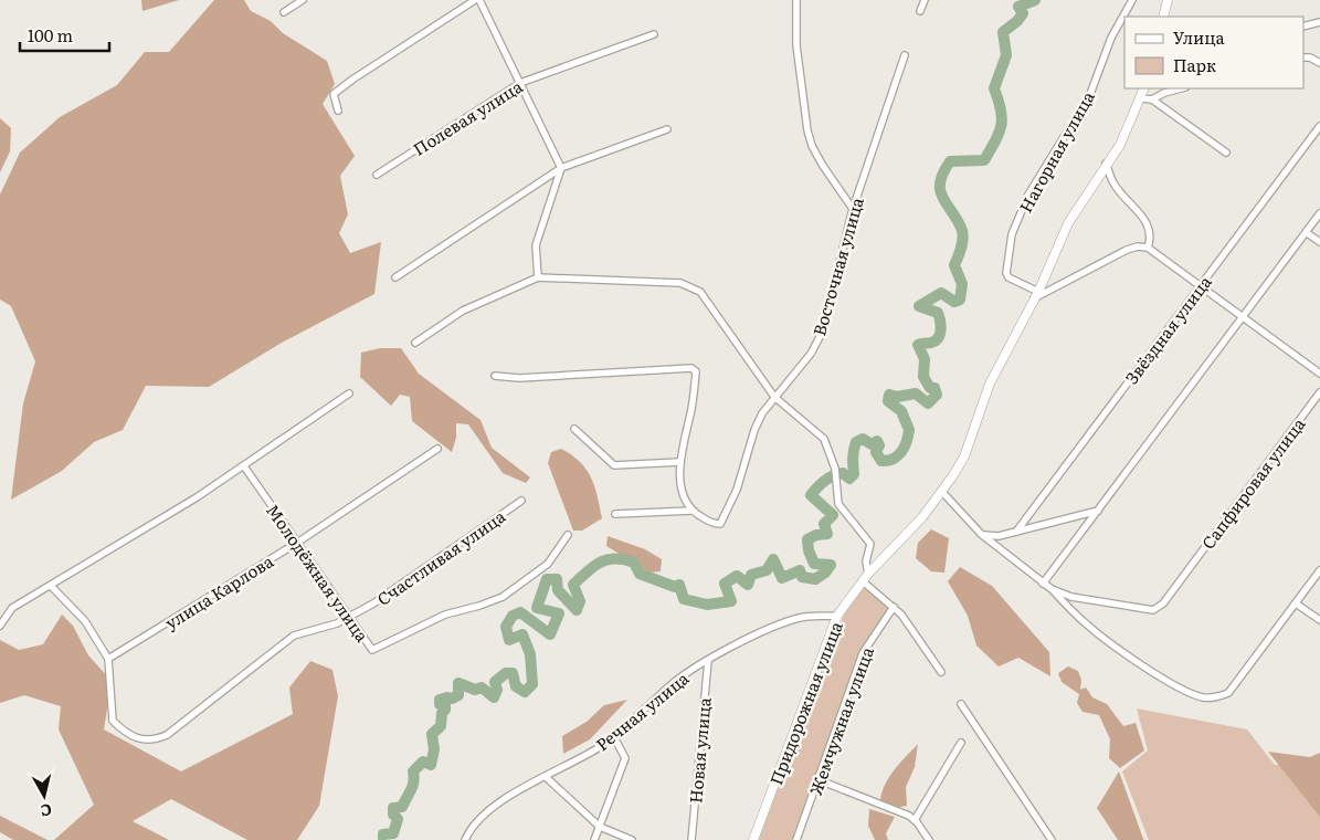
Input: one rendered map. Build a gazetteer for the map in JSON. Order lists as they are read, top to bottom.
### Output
{
  "streets": {
    "street": [
      "Полевая улица",
      "Нагорная улица",
      "Восточная улица",
      "Звёздная улица",
      "Сапфировая улица",
      "Счастливая улица",
      "Молодёжная улица",
      "улица Карлова",
      "Придорожная улица",
      "Речная улица",
      "Жемчужная улица",
      "Новая улица"
    ]
  },
  "crossings": [
    ["Нагорная улица", "Придорожная улица"],
    ["Счастливая улица", "Молодёжная улица"],
    ["Счастливая улица", "улица Карлова"],
    ["Молодёжная улица", "улица Карлова"],
    ["Придорожная улица", "Речная улица"],
    ["Речная улица", "Новая улица"]
  ],
  "legend": ["Улица", "Парк"],
  "scale_bar": "100 m",
  "north": "bottom"
}
